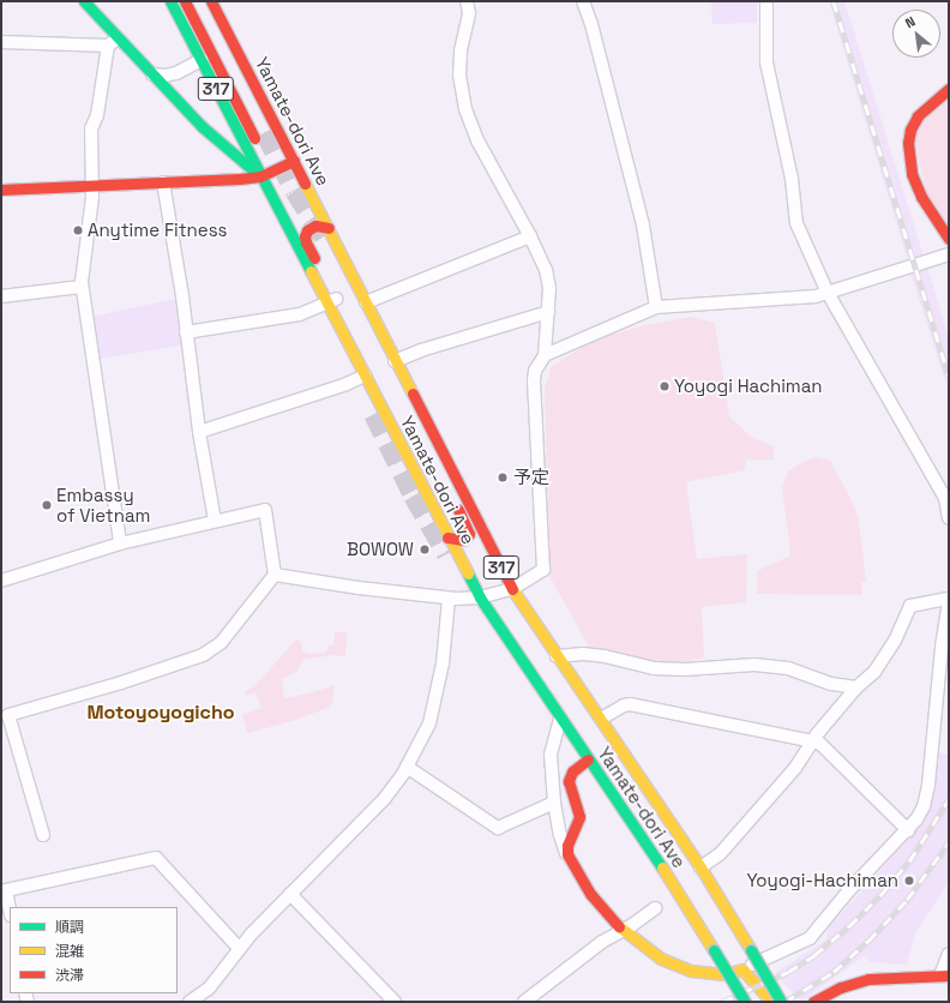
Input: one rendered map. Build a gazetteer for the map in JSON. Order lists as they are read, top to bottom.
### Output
{
  "streets": {
    "main road": ["317", "Yamate-dori Ave"]
  },
  "districts": ["Motoyoyogicho"],
  "places": [
    "Anytime Fitness",
    "Yoyogi Hachiman",
    "予定",
    "Embassy of Vietnam",
    "BOWOW",
    "Yoyogi-Hachiman"
  ],
  "legend": ["順調", "混雑", "渋滞"],
  "north": "top left"
}
